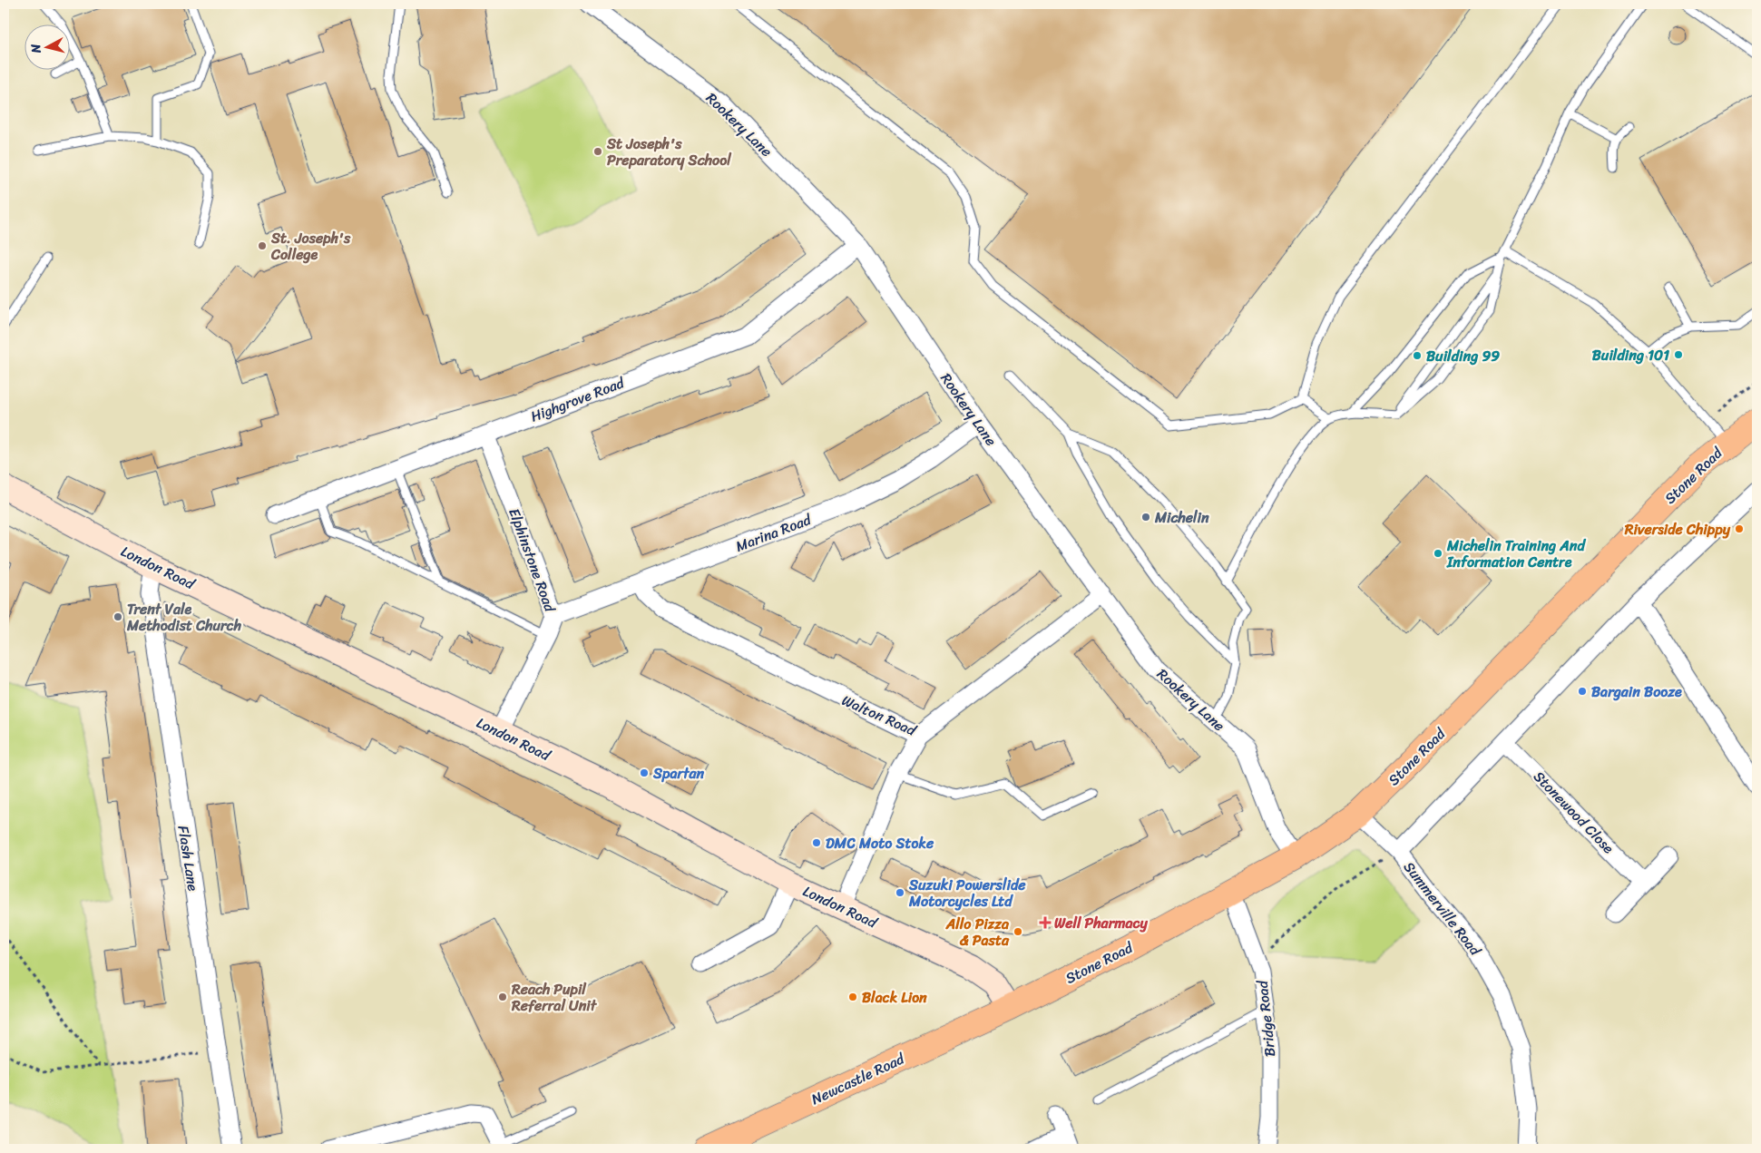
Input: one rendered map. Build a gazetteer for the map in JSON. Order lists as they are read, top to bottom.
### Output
{
  "streets": {
    "highway": ["Stone Road", "Newcastle Road"],
    "main road": ["London Road"],
    "street": [
      "Rookery Lane",
      "Highgrove Road",
      "Marina Road",
      "Elphinstone Road",
      "Walton Road",
      "Stonewood Close",
      "Flash Lane",
      "Summerville Road",
      "Bridge Road"
    ]
  },
  "crossings": [
    ["Rookery Lane", "Highgrove Road"],
    ["Rookery Lane", "Stone Road"],
    ["Rookery Lane", "Marina Road"],
    ["Rookery Lane", "Walton Road"],
    ["Highgrove Road", "Elphinstone Road"],
    ["Stone Road", "London Road"],
    ["Stone Road", "Summerville Road"],
    ["Stone Road", "Bridge Road"],
    ["Stone Road", "Newcastle Road"],
    ["Marina Road", "Elphinstone Road"],
    ["Marina Road", "Walton Road"],
    ["Elphinstone Road", "London Road"],
    ["London Road", "Flash Lane"],
    ["London Road", "Newcastle Road"]
  ],
  "places": {
    "other": [
      "St Joseph's Preparatory School",
      "St. Joseph's College",
      "Building 101",
      "Building 99",
      "Michelin",
      "Riverside Chippy",
      "Michelin Training And Information Centre",
      "Trent Vale Methodist Church",
      "Bargain Booze",
      "Spartan",
      "DMC Moto Stoke",
      "Suzuki Powerslide Motorcycles Ltd",
      "Allo Pizza & Pasta",
      "Reach Pupil Referral Unit",
      "Black Lion"
    ],
    "health": ["Well Pharmacy"]
  },
  "north": "left"
}
